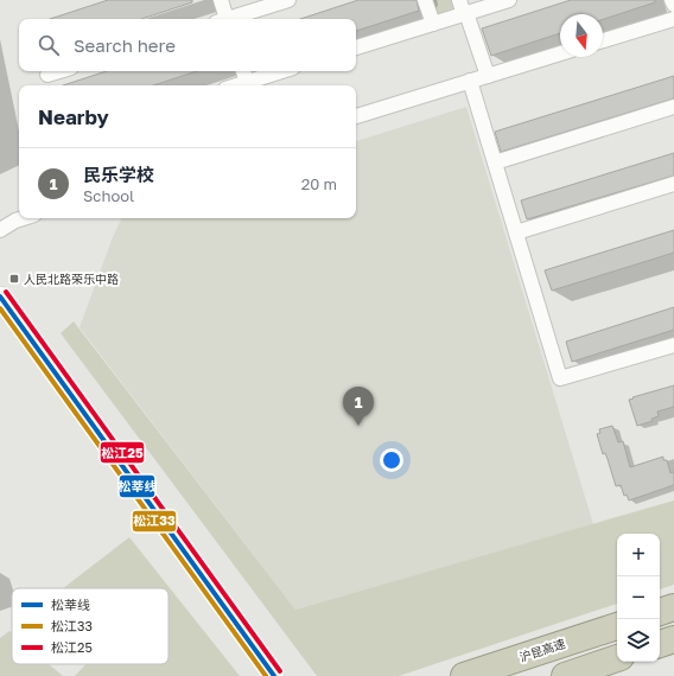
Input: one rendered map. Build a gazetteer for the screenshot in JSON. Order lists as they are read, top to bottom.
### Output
{
  "streets": {
    "highway": ["沪昆高速"]
  },
  "places": {
    "transit": ["人民北路荣乐中路"]
  },
  "lines": ["transit line 松江25", "transit line 松莘线", "transit line 松江33"],
  "legend": ["松莘线", "松江33", "松江25"],
  "north": "bottom",
  "page": {
    "search": "Search here",
    "heading": "Nearby",
    "list": [
      {
        "mark": "1",
        "name": "民乐学校",
        "note": "School",
        "value": "20 m"
      }
    ],
    "pins": "1",
    "map_buttons": ["+", "−"]
  }
}
